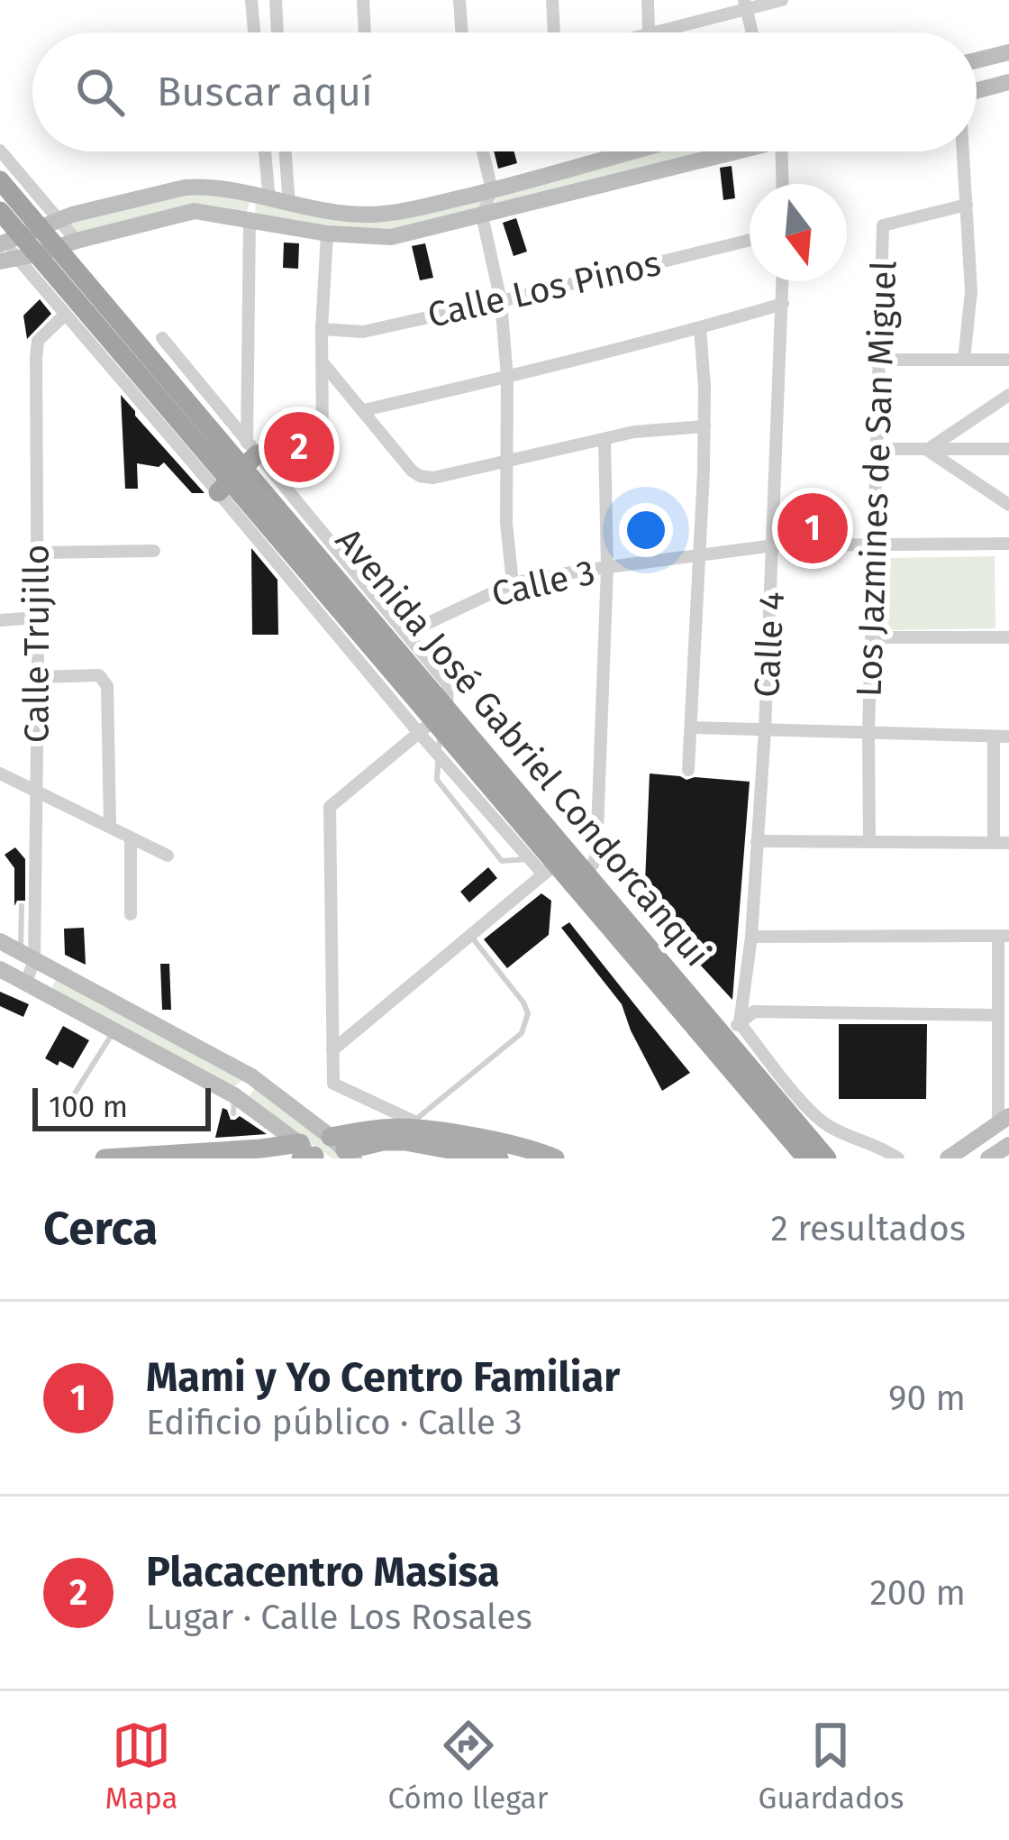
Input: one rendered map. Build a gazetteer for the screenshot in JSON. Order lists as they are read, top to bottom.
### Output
{
  "streets": {
    "highway": ["Avenida José Gabriel Condorcanqui"],
    "street": [
      "Calle Los Pinos",
      "Los Jazmines de San Miguel",
      "Calle 3",
      "Calle Trujillo",
      "Calle 4"
    ]
  },
  "crossings": [
    ["Los Jazmines de San Miguel", "Calle 3"],
    ["Calle 3", "Calle 4"],
    ["Calle 4", "Avenida José Gabriel Condorcanqui"]
  ],
  "scale_bar": "100 m",
  "north": "bottom",
  "page": {
    "search": "Buscar aquí",
    "pins": ["2", "1"],
    "scale": "100 m",
    "heading": ["Cerca", "2 resultados"],
    "list": [
      {
        "mark": "1",
        "name": "Mami y Yo Centro Familiar",
        "note": "Edificio público · Calle 3",
        "value": "90 m"
      },
      {
        "mark": "2",
        "name": "Placacentro Masisa",
        "note": "Lugar · Calle Los Rosales",
        "value": "200 m"
      }
    ],
    "nav": ["Mapa", "Cómo llegar", "Guardados"]
  }
}
